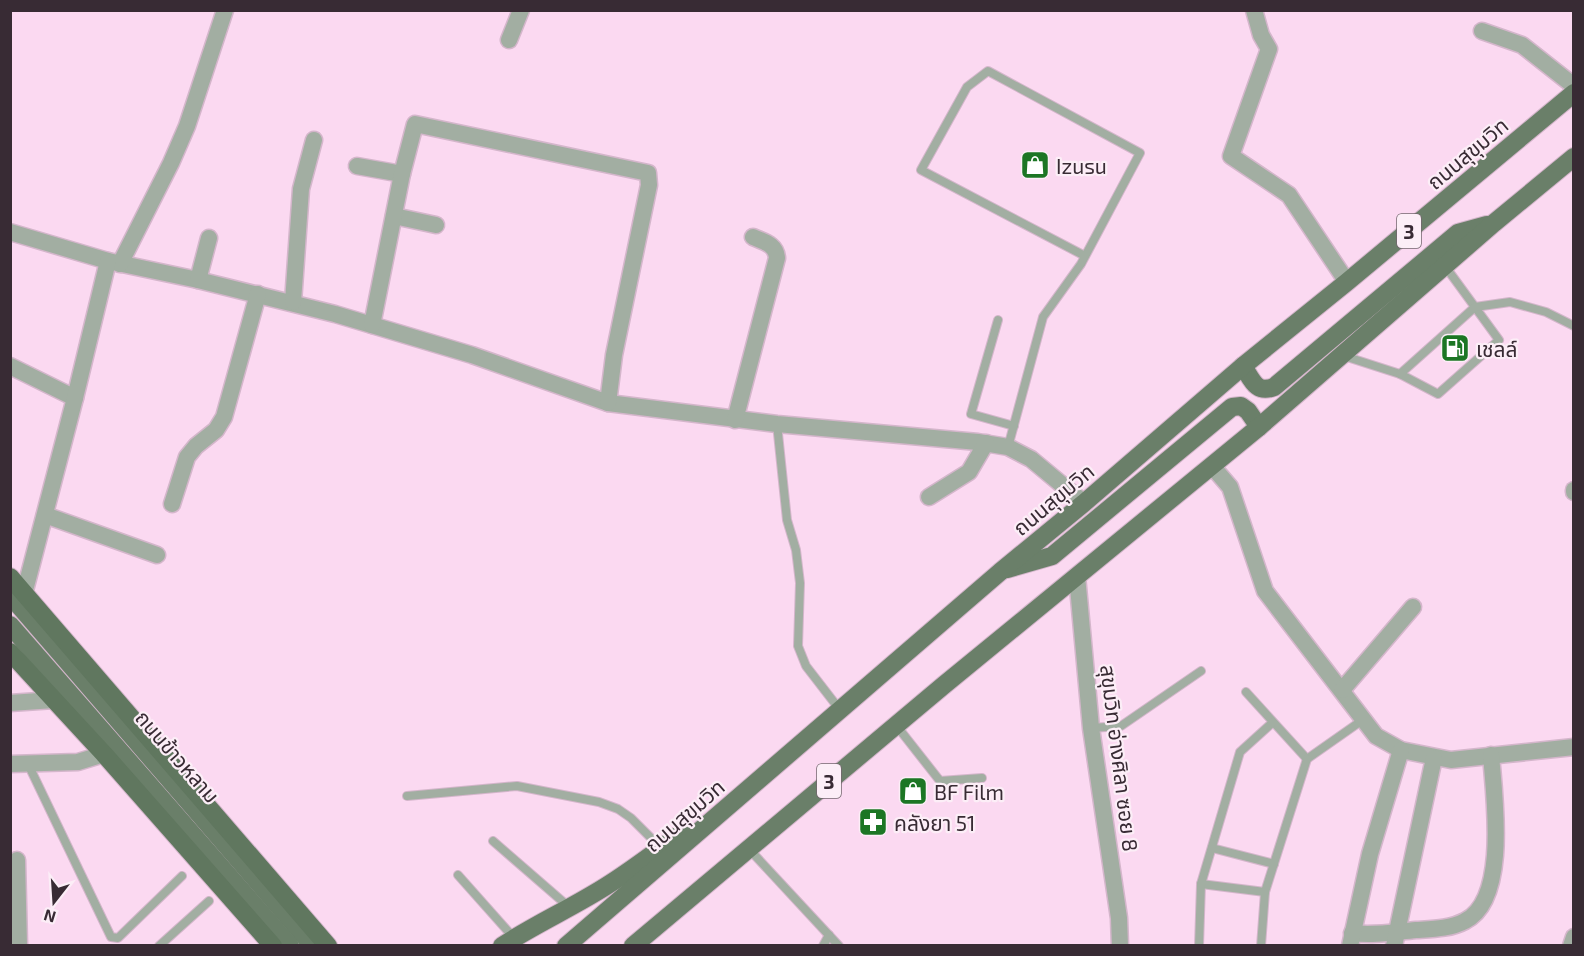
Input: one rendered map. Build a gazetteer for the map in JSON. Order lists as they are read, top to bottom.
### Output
{
  "streets": {
    "main road": ["ถนนสุขุมวิท", "3", "ถนนข้าวหลาม"],
    "street": ["สุขุมวิท อ่างศิลา ซอย 8"]
  },
  "crossings": [
    ["3", "สุขุมวิท อ่างศิลา ซอย 8"]
  ],
  "places": {
    "shop": ["Izusu", "BF Film"],
    "fuel station": ["เชลล์"],
    "pharmacy": ["คลังยา 51"]
  },
  "north": "bottom"
}
